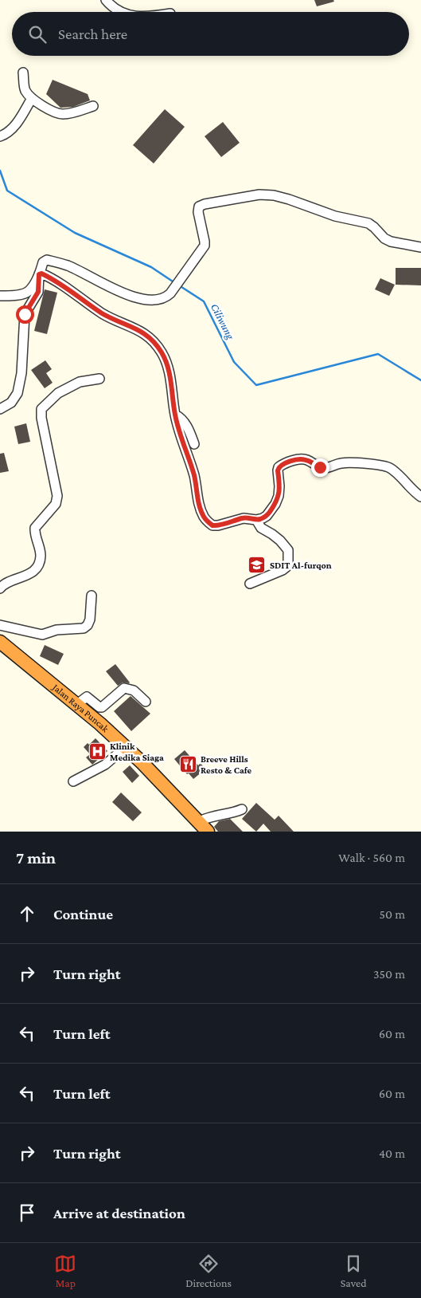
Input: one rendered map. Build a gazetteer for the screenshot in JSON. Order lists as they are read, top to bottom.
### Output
{
  "streets": {
    "highway": ["Jalan Raya Puncak"]
  },
  "water": ["Ciliwung"],
  "places": {
    "school or university": ["SDIT Al-furqon"],
    "hospital": ["Klinik Medika Siaga"],
    "restaurant": ["Breeve Hills Resto & Cafe"]
  },
  "page": {
    "search": "Search here",
    "heading": ["7 min", "Walk · 560 m"],
    "list": [
      ["Continue", "50 m"],
      ["Turn right", "350 m"],
      ["Turn left", "60 m"],
      ["Turn left", "60 m"],
      ["Turn right", "40 m"],
      "Arrive at destination"
    ],
    "nav": ["Map", "Directions", "Saved"]
  }
}
